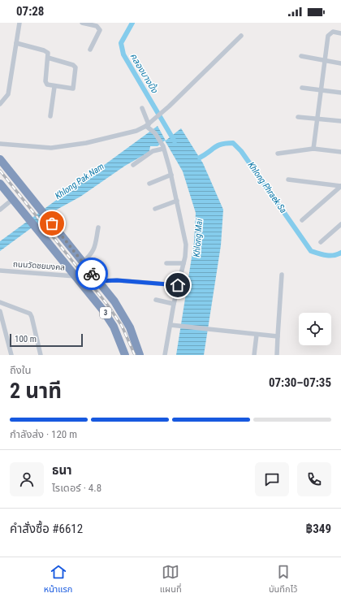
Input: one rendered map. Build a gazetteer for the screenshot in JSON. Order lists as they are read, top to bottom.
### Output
{
  "streets": {
    "highway": ["3"],
    "street": ["ถนนวัดชยมงคล"]
  },
  "crossings": [
    ["ถนนวัดชยมงคล", "3"]
  ],
  "water": [
    "คลองบางปิ้ง",
    "Khlong Pak Nam",
    "Khlong Phraek Sa",
    "Khlong Mai"
  ],
  "scale_bar": "100 m",
  "page": {
    "status": "07:28",
    "scale": "100 m",
    "heading": ["2 นาที", "ถึงใน", "07:30–07:35"],
    "panel": [
      "ธนา",
      "ไรเดอร์ · 4.8",
      "คำสั่งซื้อ #6612",
      "฿349"
    ],
    "bar": "กำลังส่ง · 120 m",
    "tabs": ["หน้าแรก", "แผนที่", "บันทึกไว้"]
  }
}
